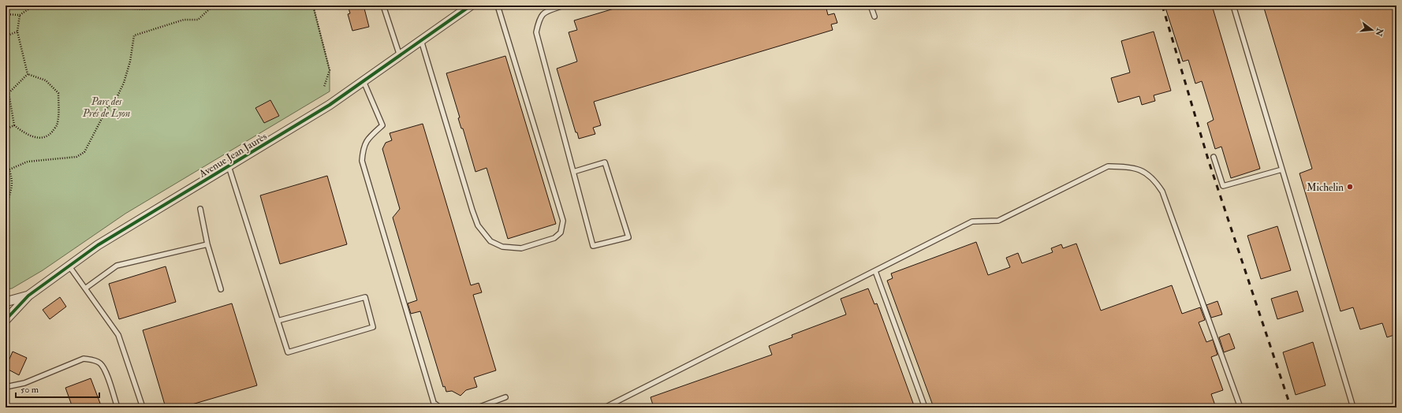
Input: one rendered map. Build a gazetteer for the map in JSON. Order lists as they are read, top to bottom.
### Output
{
  "streets": {
    "street": ["Avenue Jean Jaurès"]
  },
  "parks": ["Parc des Prés de Lyon"],
  "places": ["Michelin"],
  "scale_bar": "50 m",
  "north": "right"
}
